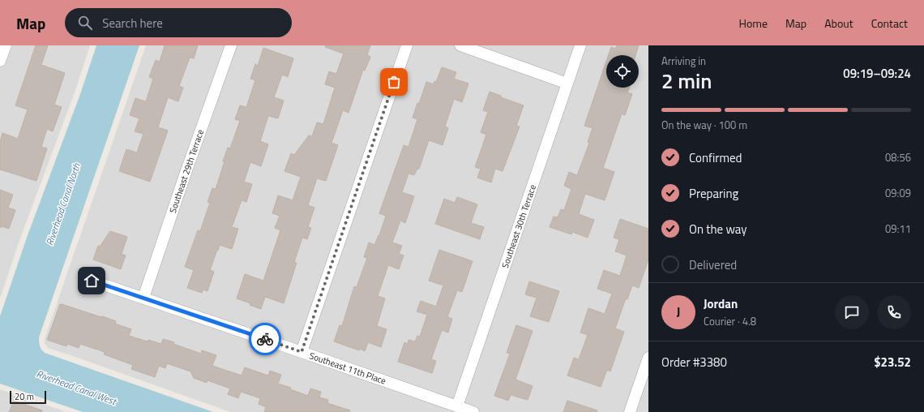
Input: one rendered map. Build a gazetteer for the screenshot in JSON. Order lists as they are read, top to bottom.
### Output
{
  "streets": {
    "street": ["Southeast 29th Terrace", "Southeast 30th Terrace", "Southeast 11th Place"]
  },
  "crossings": [
    ["Southeast 29th Terrace", "Southeast 11th Place"],
    ["Southeast 30th Terrace", "Southeast 11th Place"]
  ],
  "water": ["Riverhead Canal North", "Riverhead Canal West"],
  "scale_bar": "20 m",
  "page": {
    "header": "Map",
    "search": "Search here",
    "nav": [
      "Home",
      "Map",
      "About",
      "Contact"
    ],
    "heading": ["2 min", "Arriving in", "09:19–09:24"],
    "panel": [
      "Jordan",
      "Courier · 4.8",
      "Order #3380",
      "$23.52"
    ],
    "bar": "On the way · 100 m",
    "list": [
      ["Confirmed", "08:56"],
      ["Preparing", "09:09"],
      ["On the way", "09:11"],
      "Delivered"
    ],
    "round": "J",
    "scale": "20 m"
  }
}
